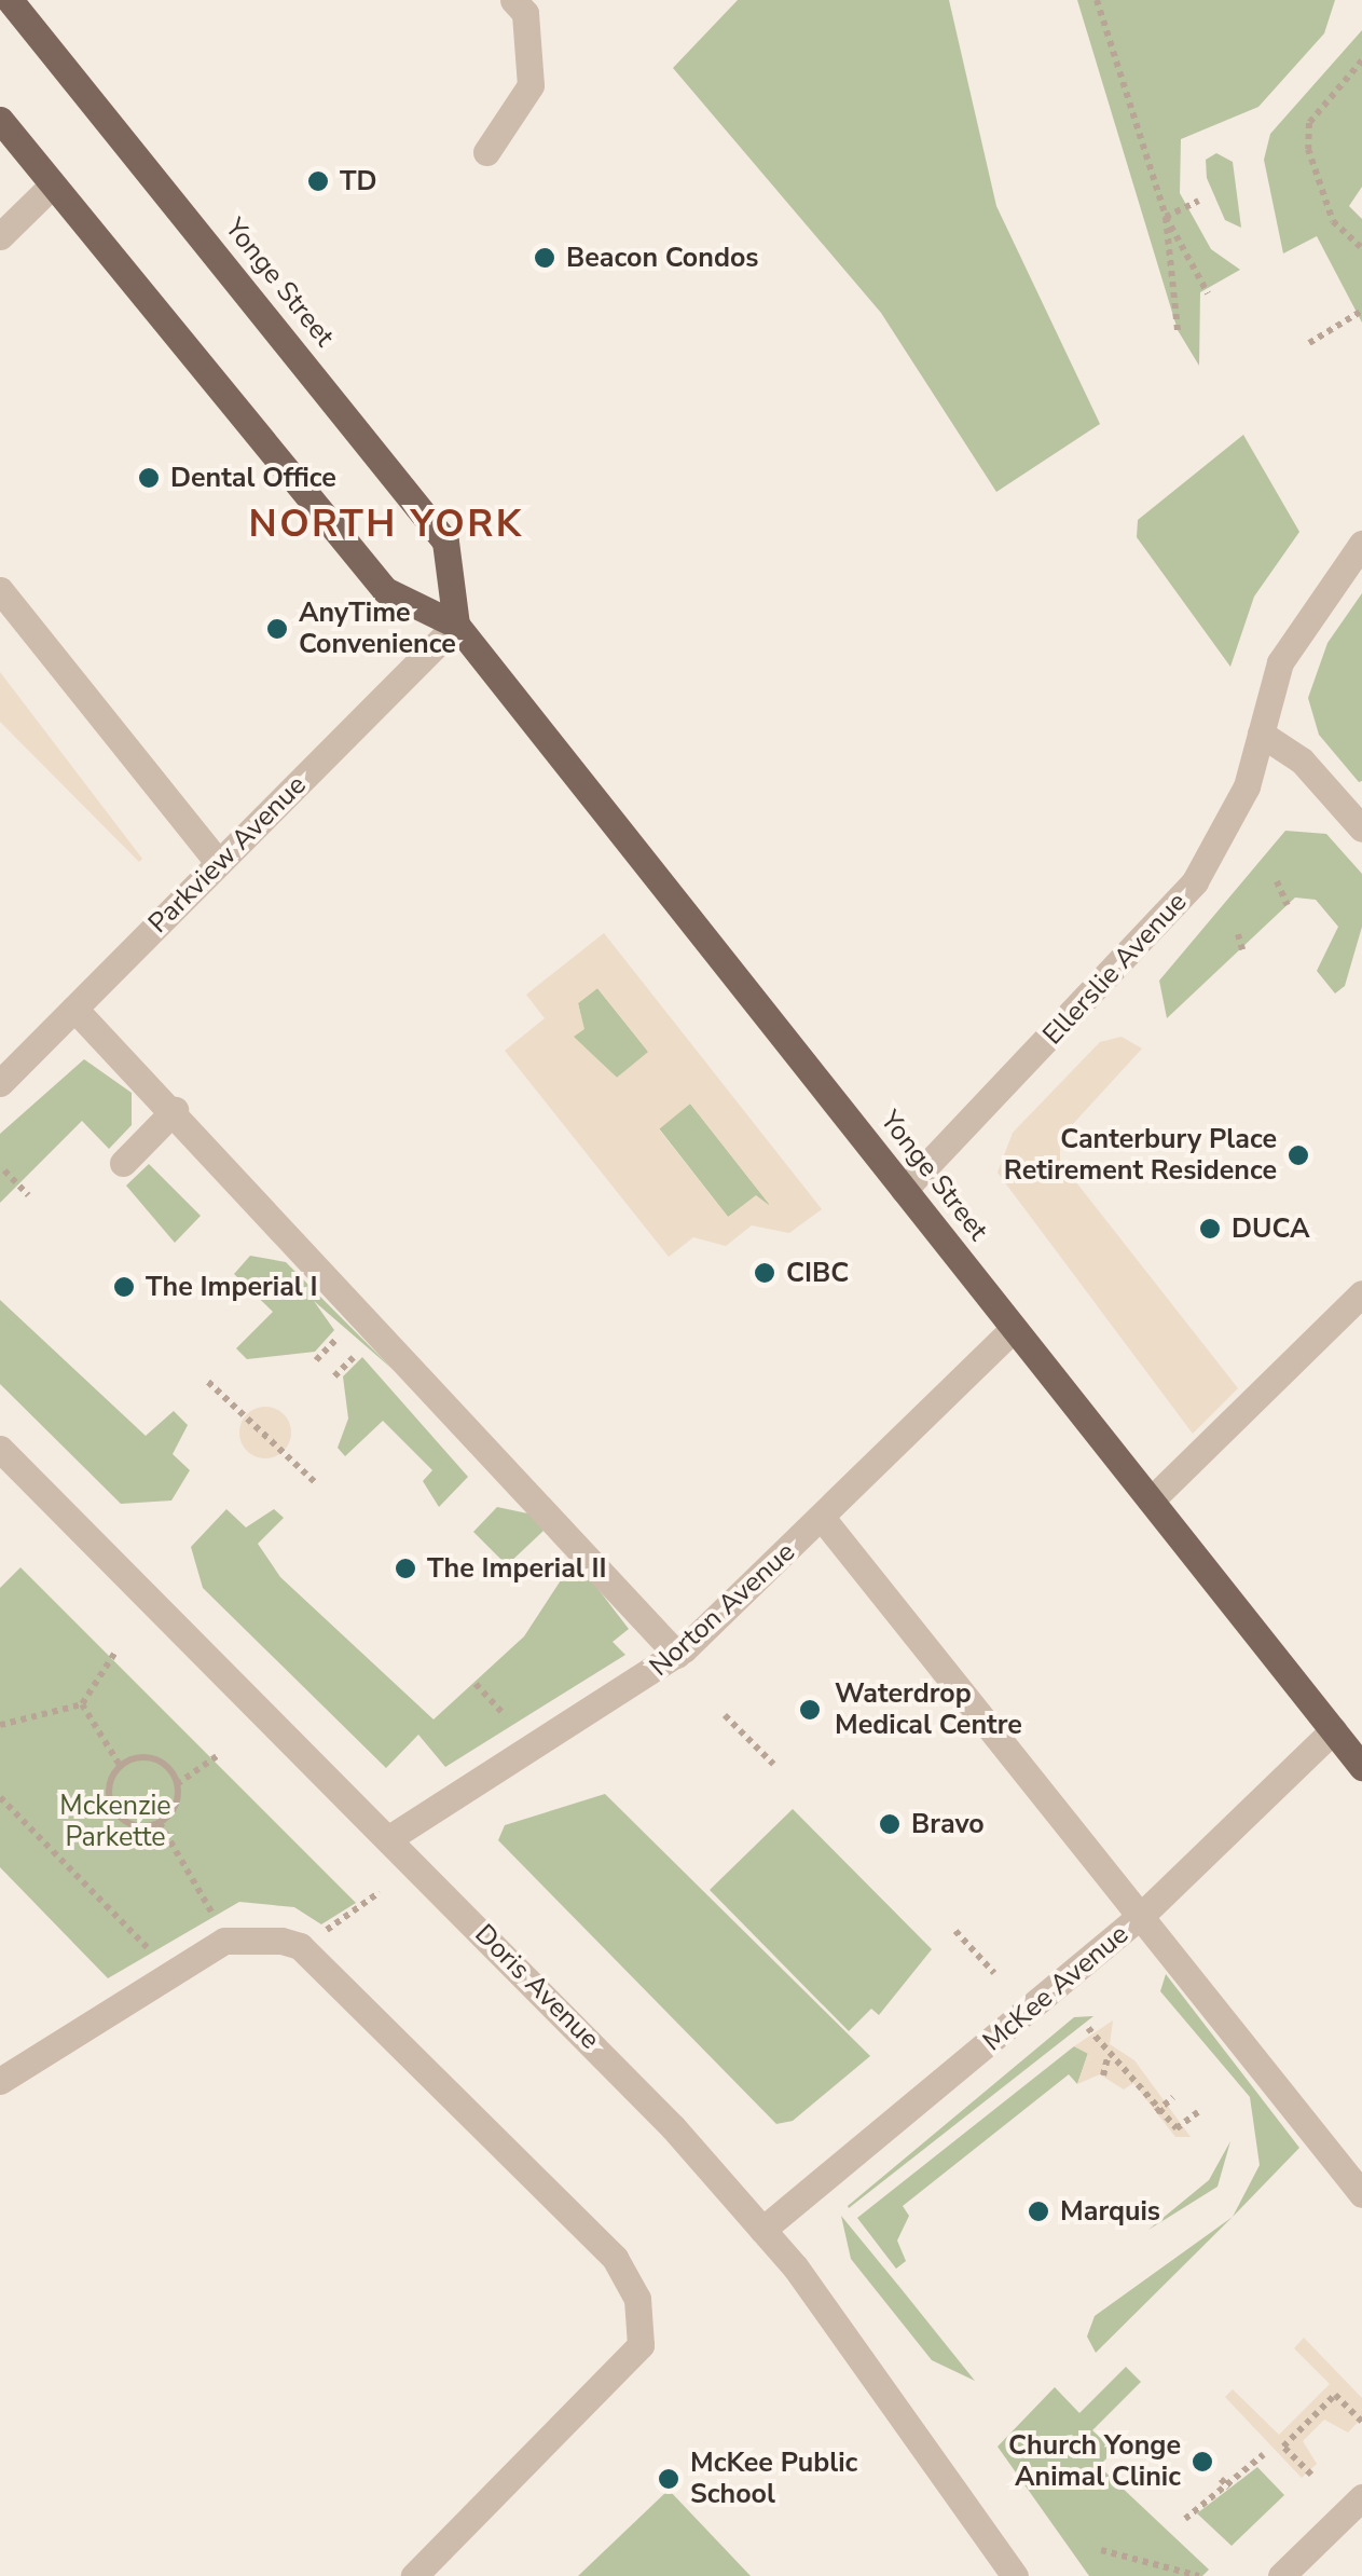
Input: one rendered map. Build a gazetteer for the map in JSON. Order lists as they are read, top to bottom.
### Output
{
  "streets": {
    "main road": ["Yonge Street"],
    "street": [
      "Parkview Avenue",
      "Ellerslie Avenue",
      "Norton Avenue",
      "Doris Avenue",
      "McKee Avenue"
    ]
  },
  "crossings": [
    ["Yonge Street", "Parkview Avenue"],
    ["Yonge Street", "Ellerslie Avenue"],
    ["Yonge Street", "Norton Avenue"],
    ["Yonge Street", "McKee Avenue"],
    ["Norton Avenue", "Doris Avenue"],
    ["Doris Avenue", "McKee Avenue"]
  ],
  "districts": ["NORTH YORK"],
  "parks": ["Mckenzie Parkette"],
  "places": [
    "TD",
    "Beacon Condos",
    "Dental Office",
    "AnyTime Convenience",
    "Canterbury Place Retirement Residence",
    "DUCA",
    "CIBC",
    "The Imperial I",
    "The Imperial II",
    "Waterdrop Medical Centre",
    "Bravo",
    "Marquis",
    "Church Yonge Animal Clinic",
    "McKee Public School"
  ]
}
